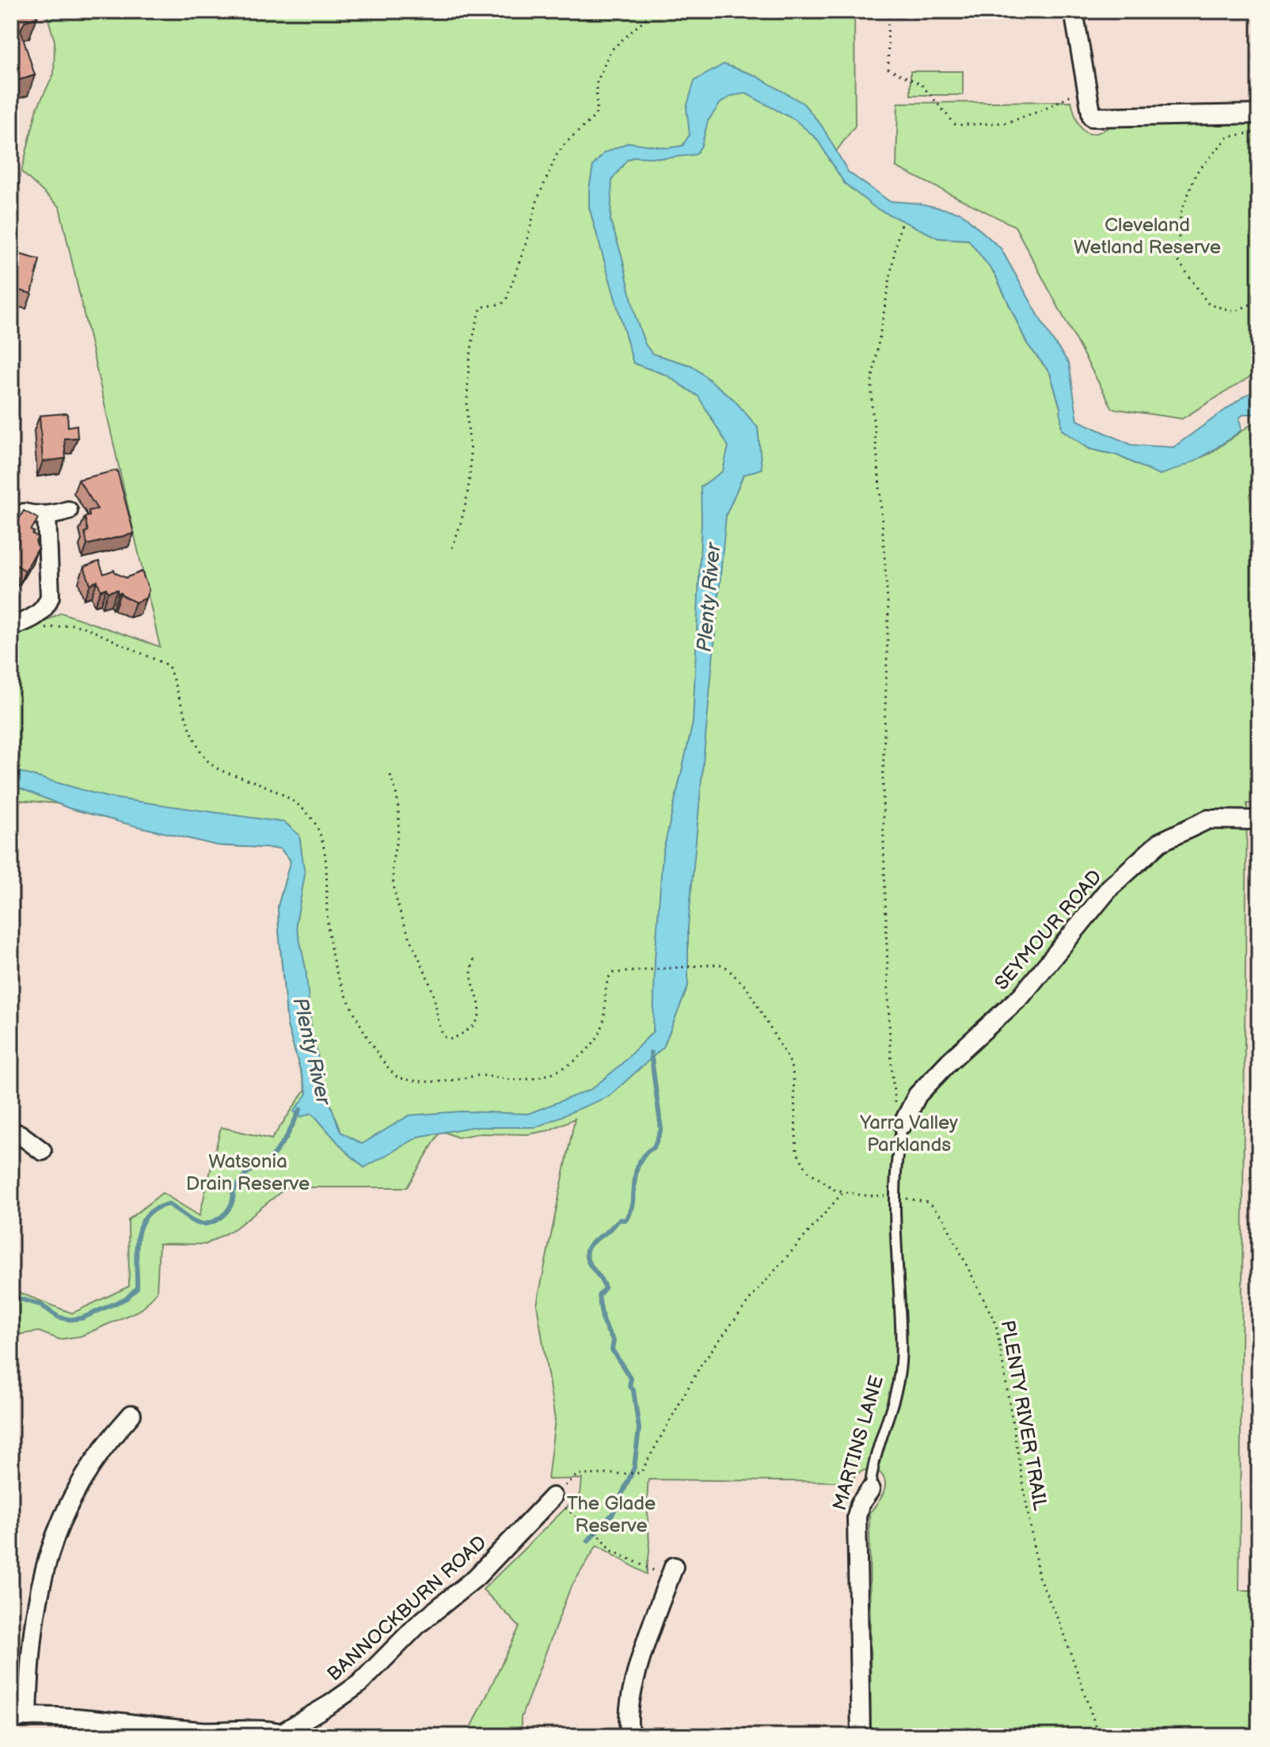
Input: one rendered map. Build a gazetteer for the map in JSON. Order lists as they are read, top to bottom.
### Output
{
  "streets": {
    "street": ["SEYMOUR ROAD", "MARTINS LANE", "BANNOCKBURN ROAD"],
    "path": ["PLENTY RIVER TRAIL"]
  },
  "crossings": [
    ["SEYMOUR ROAD", "MARTINS LANE"],
    ["PLENTY RIVER TRAIL", "MARTINS LANE"]
  ],
  "water": ["Plenty River"],
  "parks": [
    "Cleveland Wetland Reserve",
    "Yarra Valley Parklands",
    "Watsonia Drain Reserve",
    "The Glade Reserve"
  ]
}
